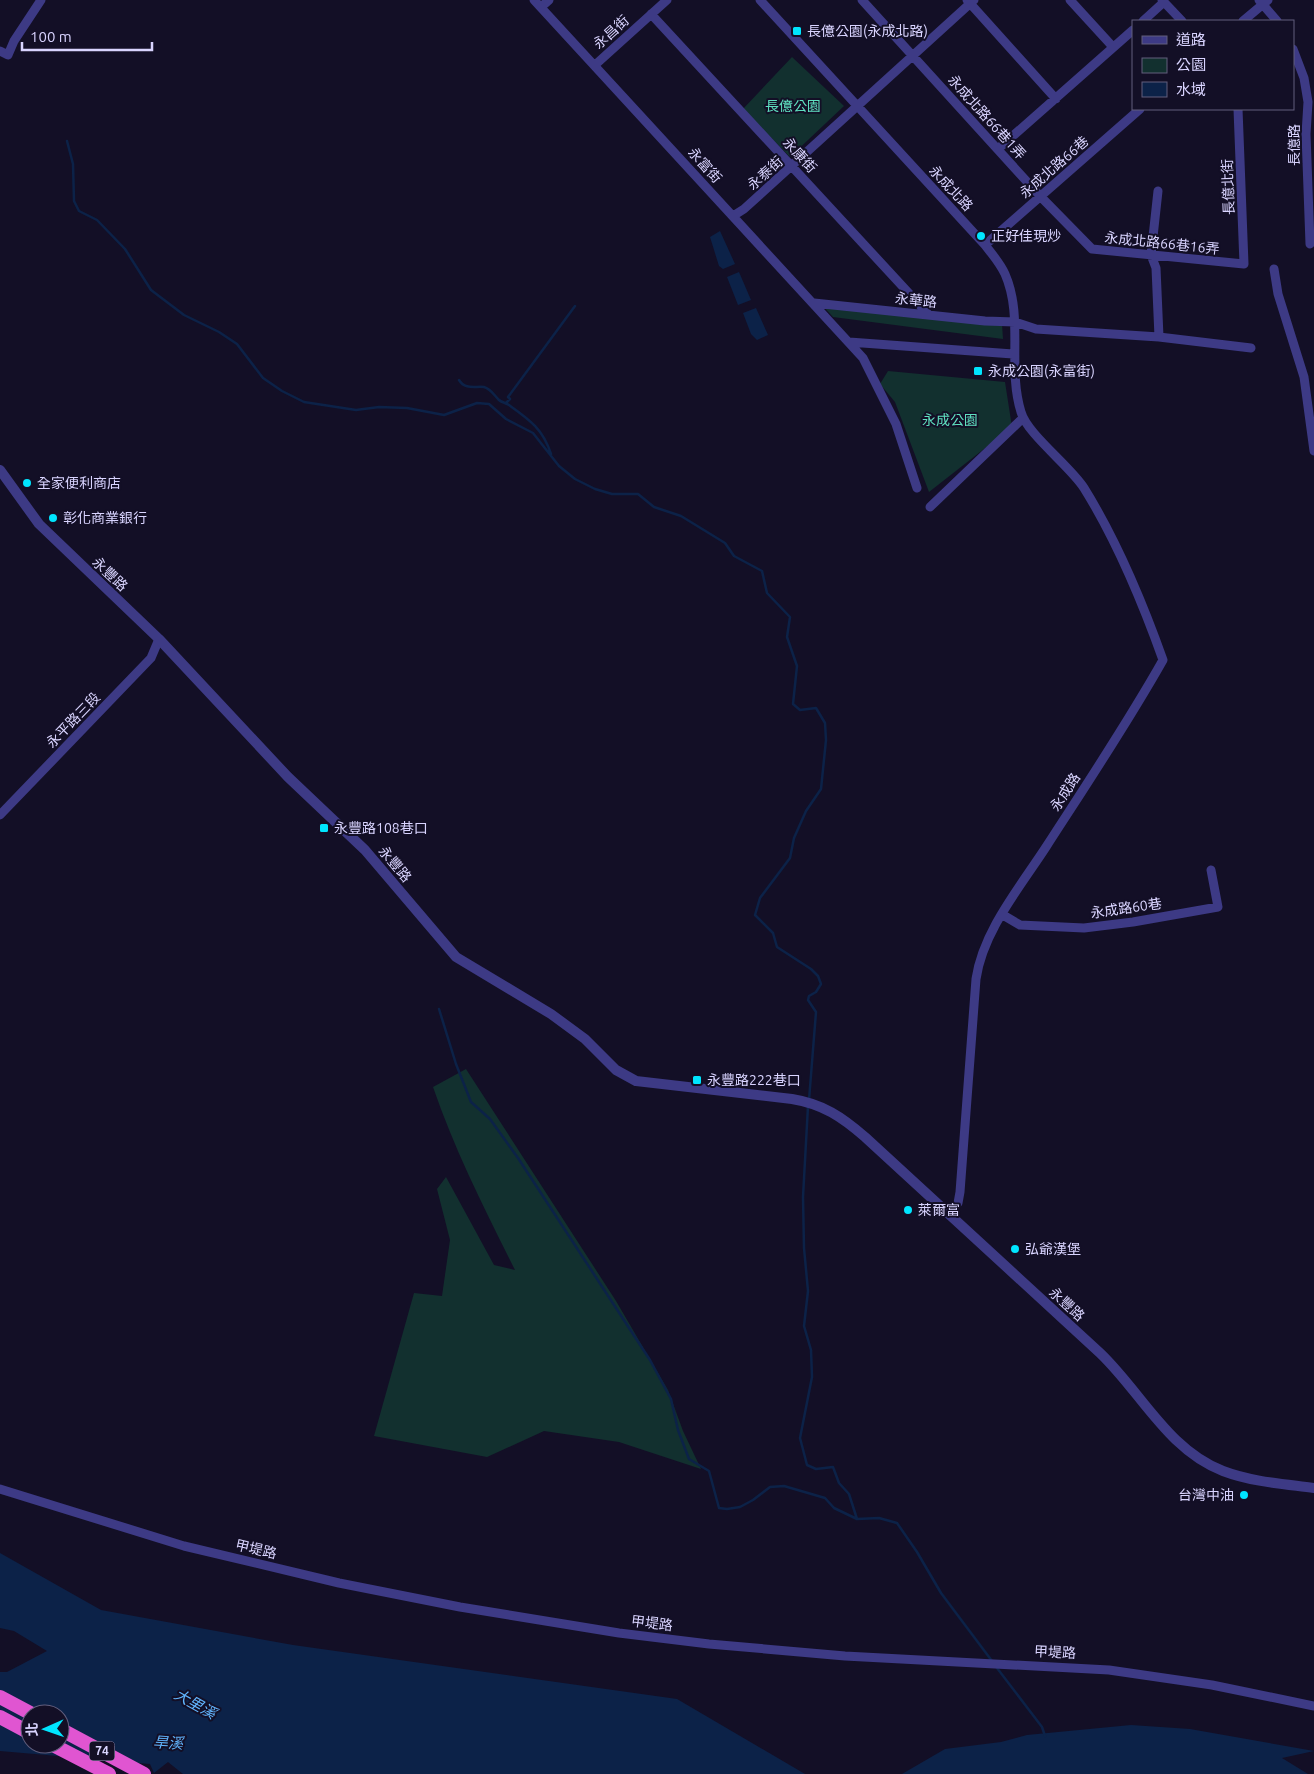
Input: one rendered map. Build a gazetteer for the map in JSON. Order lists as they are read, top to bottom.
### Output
{
  "streets": {
    "highway": ["74"],
    "street": [
      "永昌街",
      "永成北路66巷1弄",
      "長億路",
      "永康街",
      "永富街",
      "永成北路66巷",
      "永泰街",
      "長億北街",
      "永成北路",
      "永成北路66巷16弄",
      "永華路",
      "永豐路",
      "永平路三段",
      "永成路",
      "永成路60巷",
      "甲堤路"
    ]
  },
  "crossings": [
    ["永昌街", "永康街"],
    ["永昌街", "永富街"],
    ["永成北路66巷1弄", "永成北路66巷"],
    ["永成北路66巷1弄", "永泰街"],
    ["永成北路66巷1弄", "永成北路66巷16弄"],
    ["永康街", "永泰街"],
    ["永康街", "永華路"],
    ["永富街", "永泰街"],
    ["永富街", "永華路"],
    ["永成北路66巷", "永成北路"],
    ["永成北路66巷", "永成北路66巷16弄"],
    ["永泰街", "永成北路"],
    ["長億北街", "永成北路66巷16弄"],
    ["永成北路", "永華路"],
    ["永成北路", "永成路"],
    ["永華路", "永成路"],
    ["永豐路", "永平路三段"],
    ["永豐路", "永成路"],
    ["永成路", "永成路60巷"]
  ],
  "water": ["大里溪", "旱溪"],
  "parks": ["長億公園", "永成公園"],
  "places": {
    "transit": [
      "長億公園(永成北路)",
      "永成公園(永富街)",
      "永豐路108巷口",
      "永豐路222巷口"
    ],
    "other": [
      "正好佳現炒",
      "全家便利商店",
      "彰化商業銀行",
      "萊爾富",
      "弘爺漢堡",
      "台灣中油"
    ]
  },
  "legend": ["道路", "公園", "水域"],
  "scale_bar": "100 m",
  "north": "left"
}
